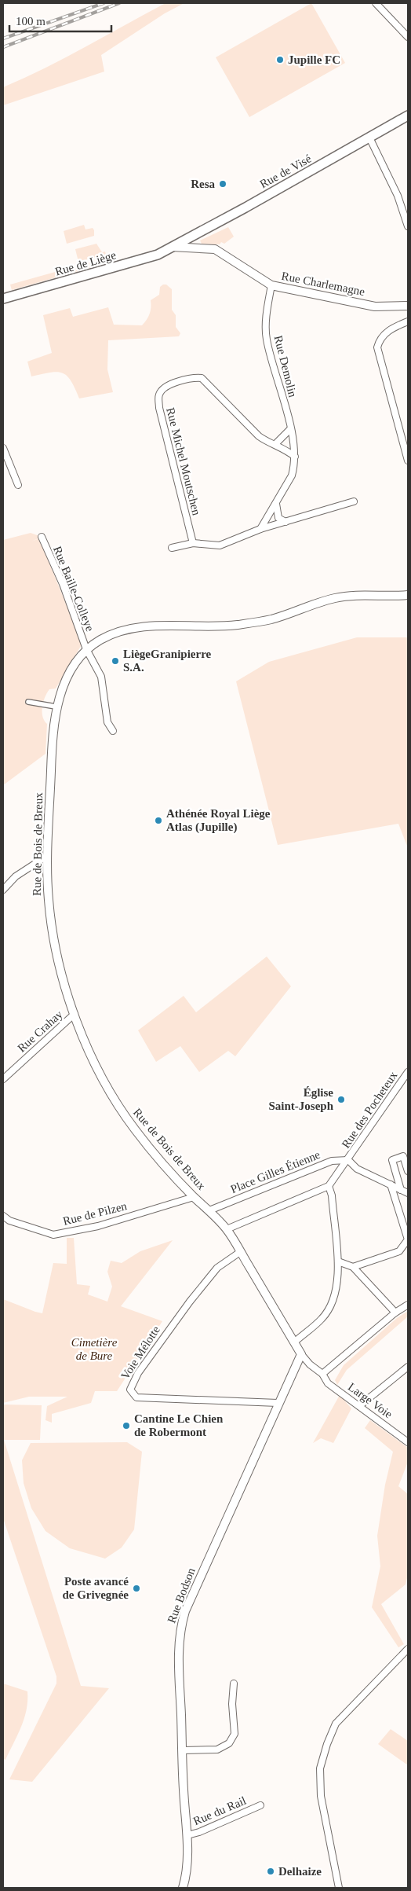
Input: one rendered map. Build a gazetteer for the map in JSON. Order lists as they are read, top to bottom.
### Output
{
  "streets": {
    "main road": ["Rue de Visé", "Rue de Liège"],
    "street": [
      "Rue Charlemagne",
      "Rue Demolin",
      "Rue Michel Moutschen",
      "Rue Baille-Colleye",
      "Rue de Bois de Breux",
      "Rue Crahay",
      "Rue des Pocheteux",
      "Place Gilles Étienne",
      "Rue de Pilzen",
      "Voie Mélotte",
      "Large Voie",
      "Rue Bodson",
      "Rue du Rail"
    ]
  },
  "crossings": [
    ["Rue de Visé", "Rue de Liège"],
    ["Rue de Visé", "Rue Charlemagne"],
    ["Rue de Liège", "Rue Charlemagne"],
    ["Rue Charlemagne", "Rue Demolin"],
    ["Rue Demolin", "Rue Michel Moutschen"],
    ["Rue Baille-Colleye", "Rue de Bois de Breux"],
    ["Rue de Bois de Breux", "Rue Crahay"],
    ["Rue de Bois de Breux", "Place Gilles Étienne"],
    ["Rue de Bois de Breux", "Rue de Pilzen"],
    ["Rue de Bois de Breux", "Voie Mélotte"],
    ["Rue de Bois de Breux", "Large Voie"],
    ["Rue de Bois de Breux", "Rue Bodson"],
    ["Rue des Pocheteux", "Place Gilles Étienne"],
    ["Voie Mélotte", "Rue Bodson"],
    ["Large Voie", "Rue Bodson"],
    ["Rue Bodson", "Rue du Rail"]
  ],
  "parks": ["Cimetière de Bure"],
  "places": [
    "Jupille FC",
    "Resa",
    "LiègeGranipierre S.A.",
    "Athénée Royal Liège Atlas (Jupille)",
    "Église Saint-Joseph",
    "Cantine Le Chien de Robermont",
    "Poste avancé de Grivegnée",
    "Delhaize"
  ],
  "scale_bar": "100 m"
}
